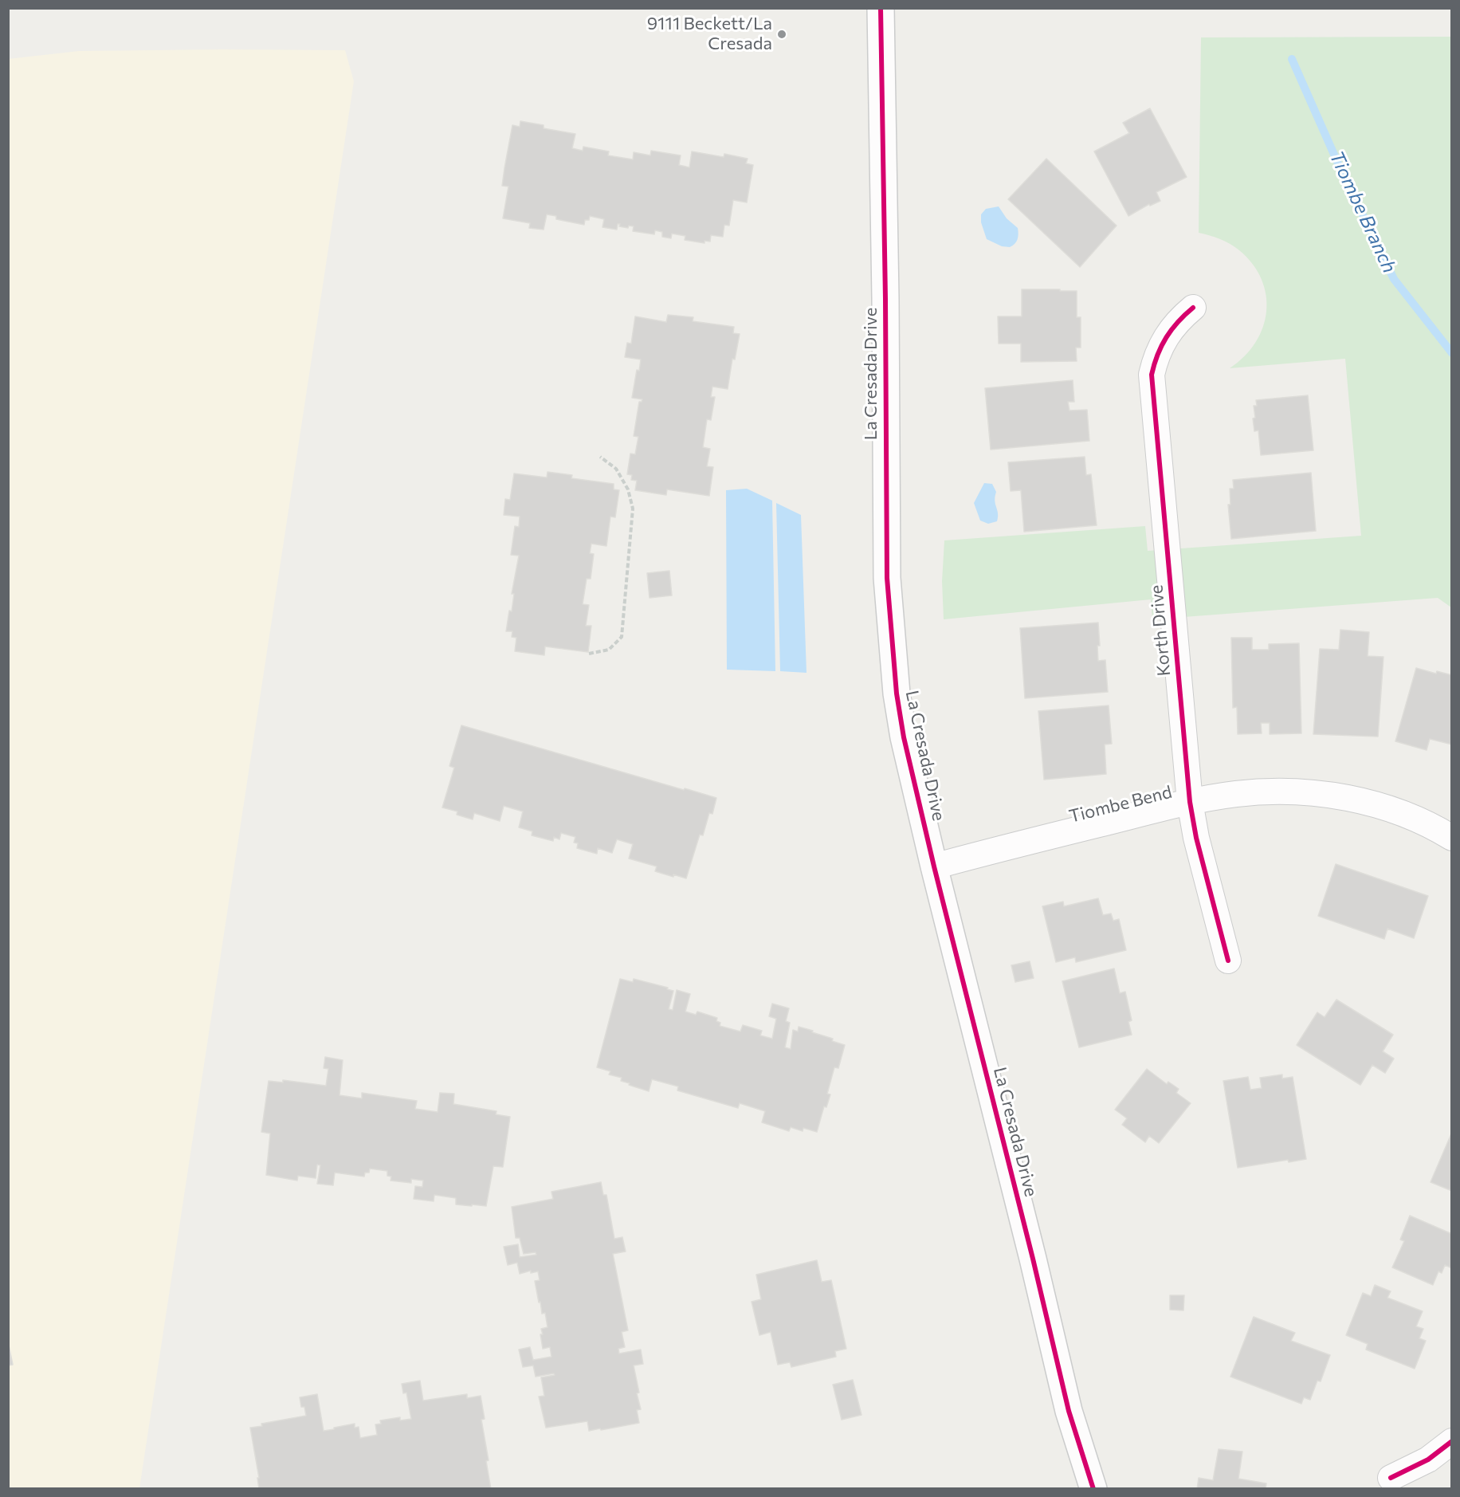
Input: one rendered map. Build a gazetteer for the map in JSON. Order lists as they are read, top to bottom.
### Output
{
  "streets": {
    "street": ["La Cresada Drive", "Korth Drive", "Tiombe Bend"]
  },
  "crossings": [
    ["La Cresada Drive", "Tiombe Bend"],
    ["Korth Drive", "Tiombe Bend"]
  ],
  "water": ["Tiombe Branch"],
  "places": ["9111 Beckett/La Cresada"]
}
